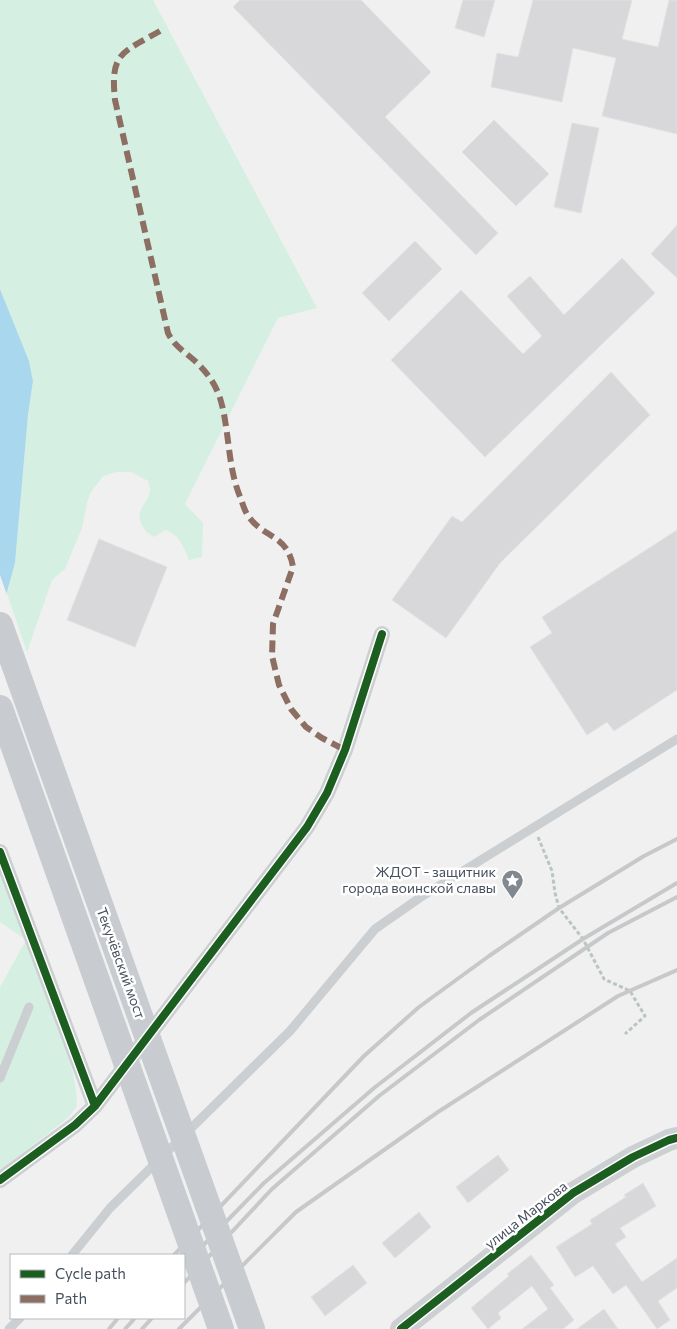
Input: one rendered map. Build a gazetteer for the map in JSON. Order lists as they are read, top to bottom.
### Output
{
  "streets": {
    "main road": ["Текучёвский мост"],
    "street": ["улица Маркова"]
  },
  "places": {
    "place": ["ЖДОТ - защитник города воинской славы"]
  },
  "legend": ["Cycle path", "Path"]
}
